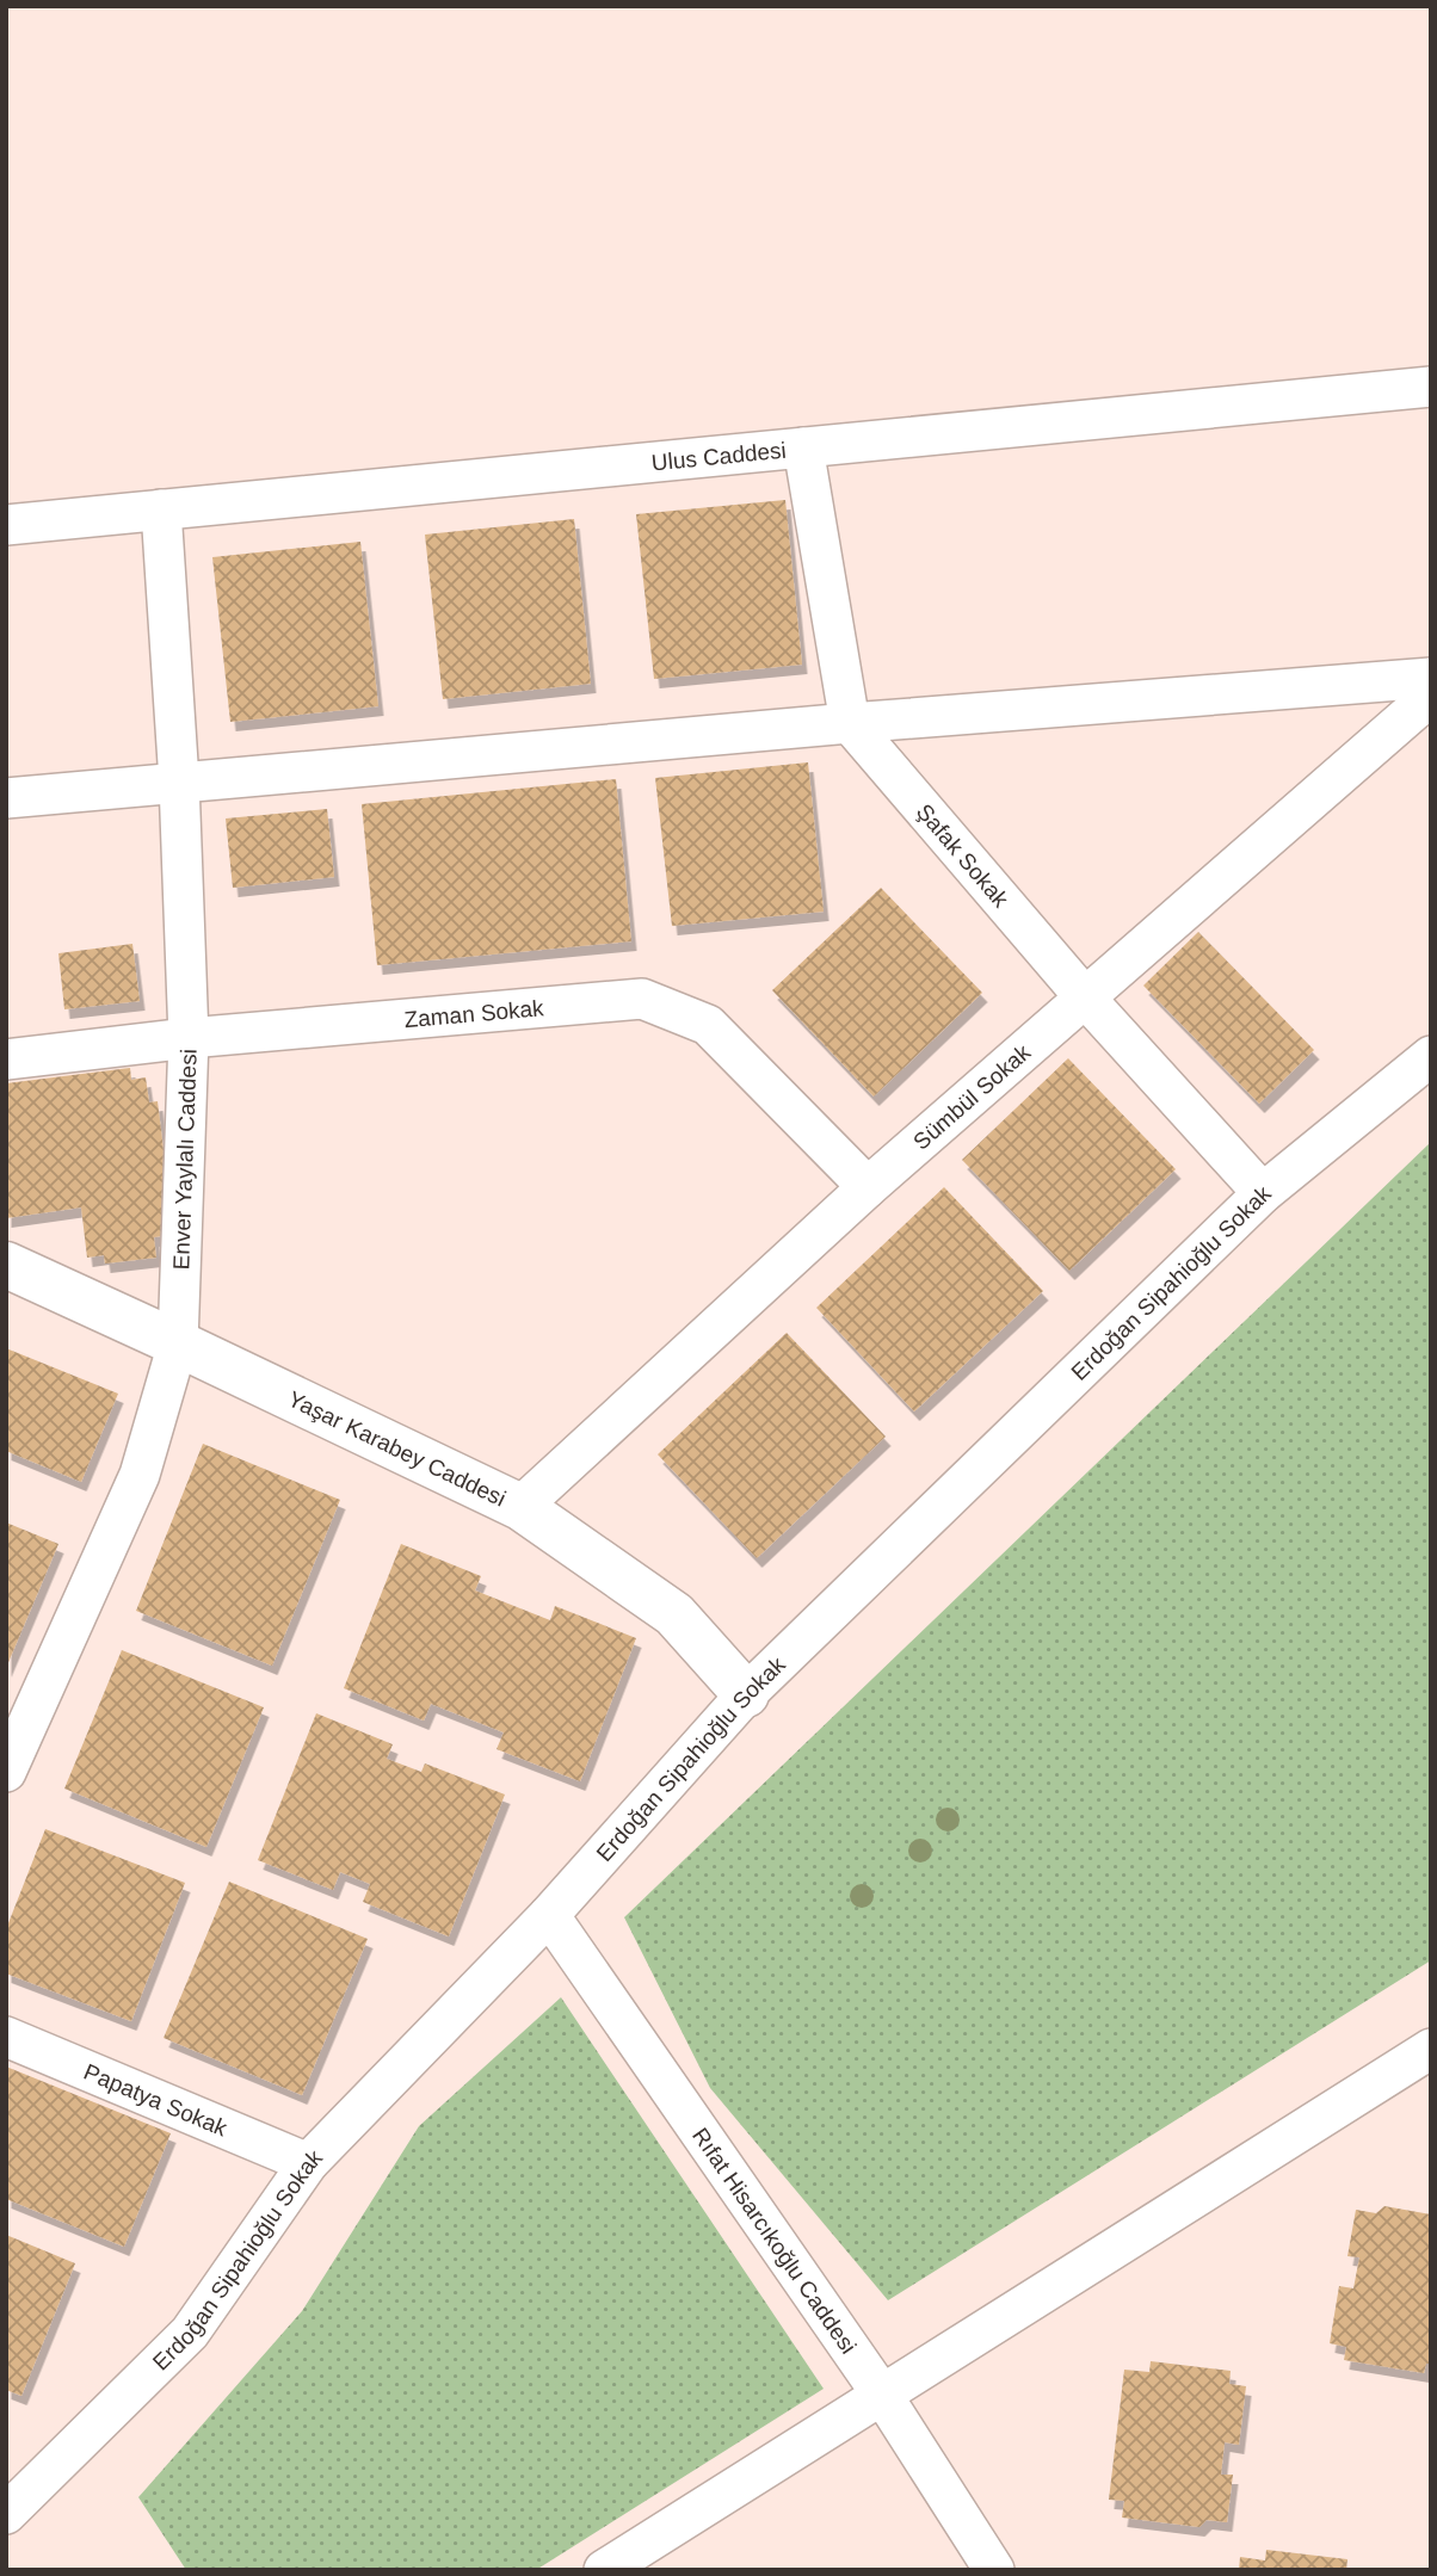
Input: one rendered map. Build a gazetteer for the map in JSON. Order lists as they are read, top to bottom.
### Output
{
  "streets": {
    "street": [
      "Ulus Caddesi",
      "Şafak Sokak",
      "Zaman Sokak",
      "Sümbül Sokak",
      "Enver Yaylalı Caddesi",
      "Erdoğan Sipahioğlu Sokak",
      "Yaşar Karabey Caddesi",
      "Papatya Sokak",
      "Rıfat Hisarcıkoğlu Caddesi"
    ]
  },
  "crossings": [
    ["Ulus Caddesi", "Enver Yaylalı Caddesi"],
    ["Şafak Sokak", "Sümbül Sokak"],
    ["Şafak Sokak", "Erdoğan Sipahioğlu Sokak"],
    ["Zaman Sokak", "Sümbül Sokak"],
    ["Zaman Sokak", "Enver Yaylalı Caddesi"],
    ["Sümbül Sokak", "Yaşar Karabey Caddesi"],
    ["Enver Yaylalı Caddesi", "Yaşar Karabey Caddesi"],
    ["Erdoğan Sipahioğlu Sokak", "Yaşar Karabey Caddesi"],
    ["Erdoğan Sipahioğlu Sokak", "Papatya Sokak"],
    ["Erdoğan Sipahioğlu Sokak", "Rıfat Hisarcıkoğlu Caddesi"]
  ]
}
